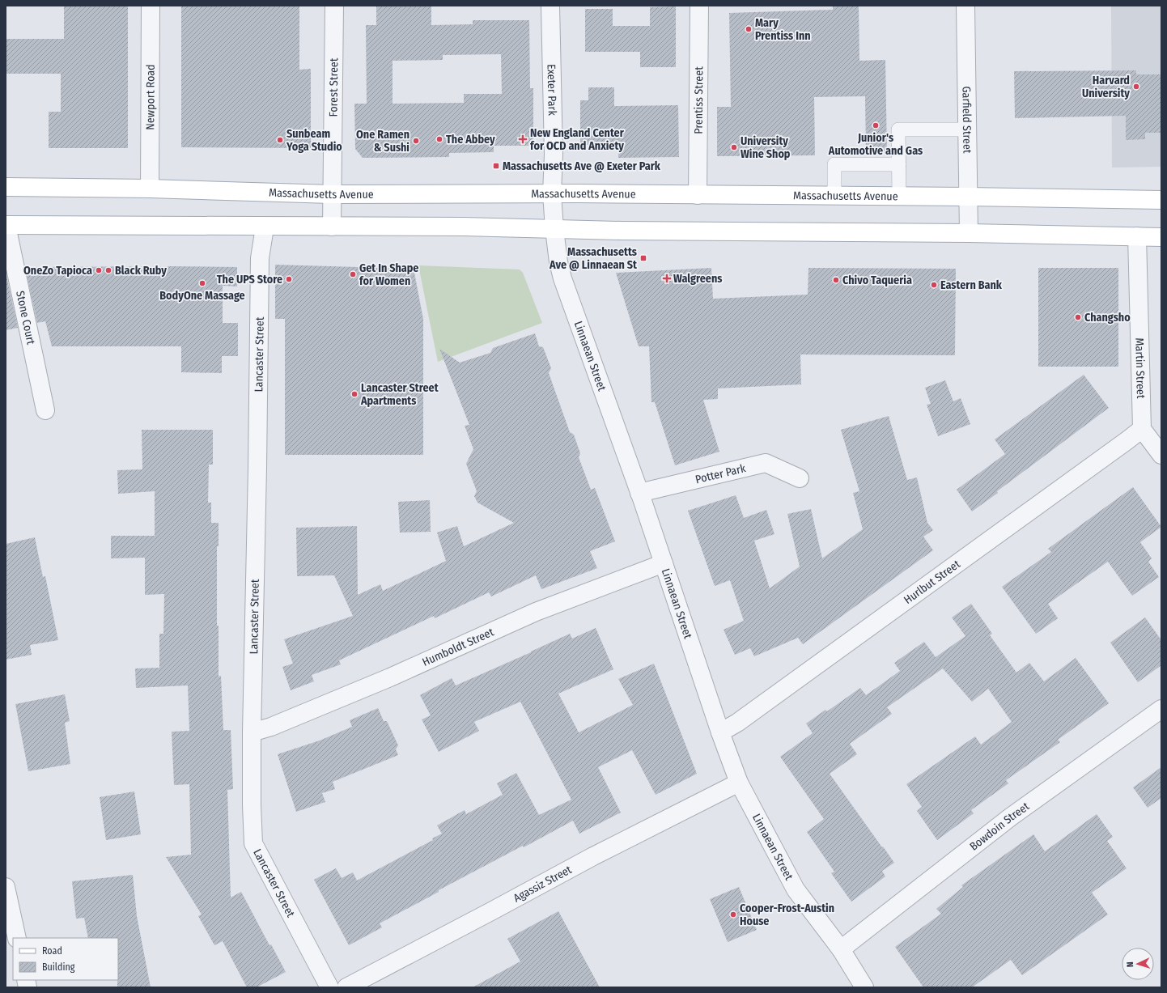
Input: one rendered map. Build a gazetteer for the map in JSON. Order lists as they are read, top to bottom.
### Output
{
  "streets": {
    "main road": ["Massachusetts Avenue"],
    "street": [
      "Forest Street",
      "Exeter Park",
      "Newport Road",
      "Prentiss Street",
      "Garfield Street",
      "Stone Court",
      "Lancaster Street",
      "Linnaean Street",
      "Martin Street",
      "Potter Park",
      "Hurlbut Street",
      "Humboldt Street",
      "Bowdoin Street",
      "Agassiz Street"
    ]
  },
  "crossings": [
    ["Forest Street", "Massachusetts Avenue"],
    ["Exeter Park", "Massachusetts Avenue"],
    ["Exeter Park", "Linnaean Street"],
    ["Newport Road", "Massachusetts Avenue"],
    ["Prentiss Street", "Massachusetts Avenue"],
    ["Garfield Street", "Massachusetts Avenue"],
    ["Massachusetts Avenue", "Linnaean Street"],
    ["Lancaster Street", "Humboldt Street"],
    ["Linnaean Street", "Potter Park"],
    ["Linnaean Street", "Hurlbut Street"],
    ["Linnaean Street", "Humboldt Street"],
    ["Linnaean Street", "Bowdoin Street"],
    ["Linnaean Street", "Agassiz Street"],
    ["Martin Street", "Hurlbut Street"]
  ],
  "places": {
    "other": [
      "Mary Prentiss Inn",
      "Harvard University",
      "Junior's Automotive and Gas",
      "The Abbey",
      "Sunbeam Yoga Studio",
      "One Ramen & Sushi",
      "University Wine Shop",
      "OneZo Tapioca",
      "Black Ruby",
      "Get In Shape for Women",
      "The UPS Store",
      "Chivo Taqueria",
      "BodyOne Massage",
      "Eastern Bank",
      "Changsho",
      "Lancaster Street Apartments",
      "Cooper-Frost-Austin House"
    ],
    "health": ["New England Center for OCD and Anxiety", "Walgreens"],
    "transit": ["Massachusetts Ave @ Exeter Park", "Massachusetts Ave @ Linnaean St"]
  },
  "legend": ["Road", "Building"],
  "north": "left"
}
